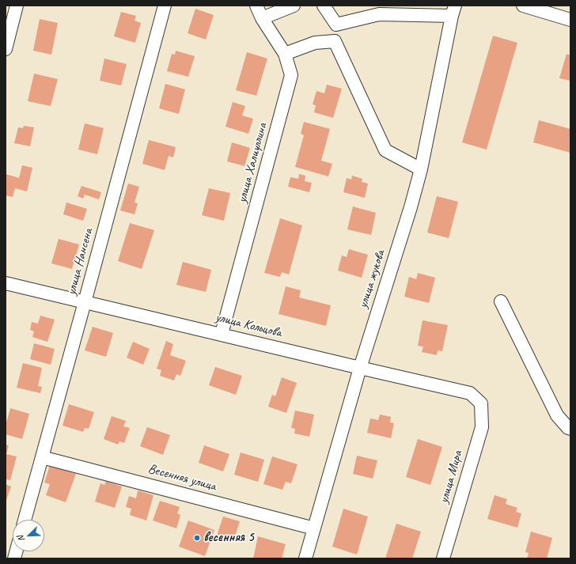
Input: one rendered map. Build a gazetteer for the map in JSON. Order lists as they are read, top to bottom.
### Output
{
  "streets": {
    "street": [
      "улица Халиуллина",
      "улица Нансена",
      "улица жукова",
      "улица Кольцова",
      "улица Мира",
      "Весенняя улица"
    ]
  },
  "crossings": [
    ["улица Халиуллина", "улица Кольцова"],
    ["улица Нансена", "улица Кольцова"],
    ["улица Нансена", "Весенняя улица"],
    ["улица жукова", "улица Кольцова"],
    ["улица жукова", "Весенняя улица"],
    ["улица Кольцова", "улица Мира"]
  ],
  "places": ["весенняя 5"],
  "north": "bottom left"
}
